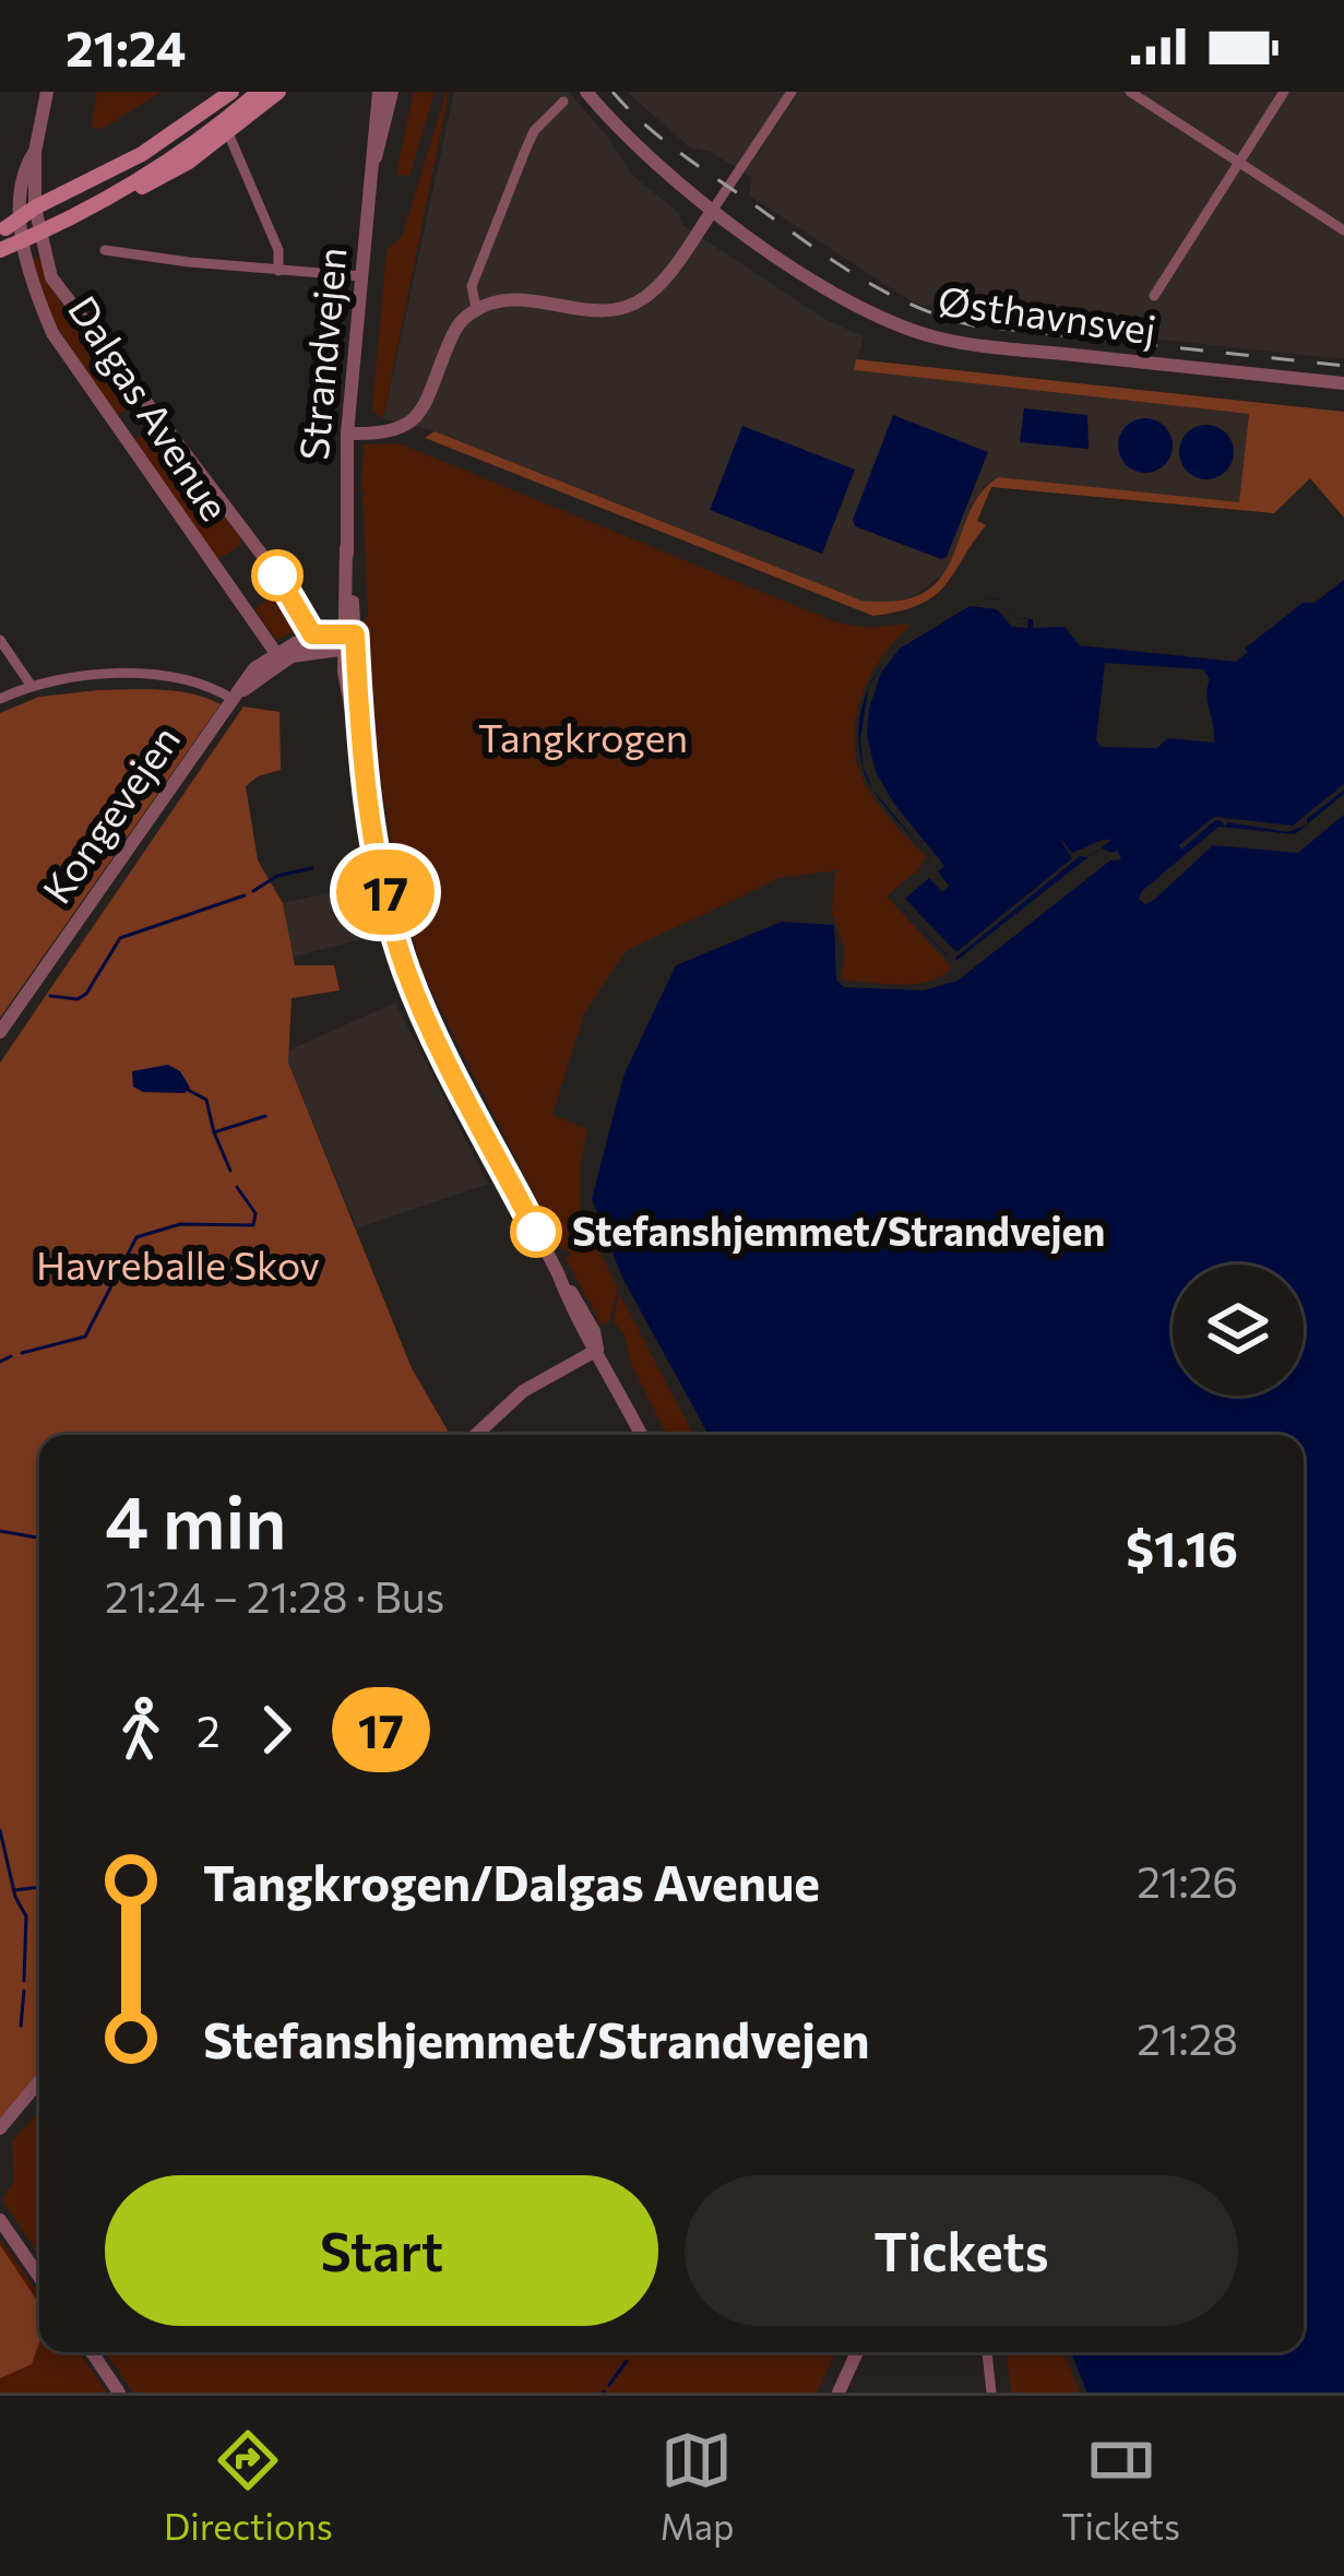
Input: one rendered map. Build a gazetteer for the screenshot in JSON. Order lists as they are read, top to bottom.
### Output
{
  "streets": {
    "street": [
      "Østhavnsvej",
      "Strandvejen",
      "Dalgas Avenue",
      "Kongevejen"
    ]
  },
  "parks": ["Tangkrogen", "Havreballe Skov"],
  "places": ["Stefanshjemmet/Strandvejen"],
  "lines": ["bus line 17"],
  "page": {
    "status": "21:24",
    "on_map": "17",
    "heading": ["4 min", "21:24 – 21:28 · Bus", "$1.16"],
    "legs": ["2", "17"],
    "list": [
      {
        "name": "Tangkrogen/Dalgas Avenue",
        "value": "21:26"
      },
      {
        "name": "Stefanshjemmet/Strandvejen",
        "value": "21:28"
      }
    ],
    "buttons": ["Start", "Tickets"],
    "tabs": ["Directions", "Map", "Tickets"]
  }
}
